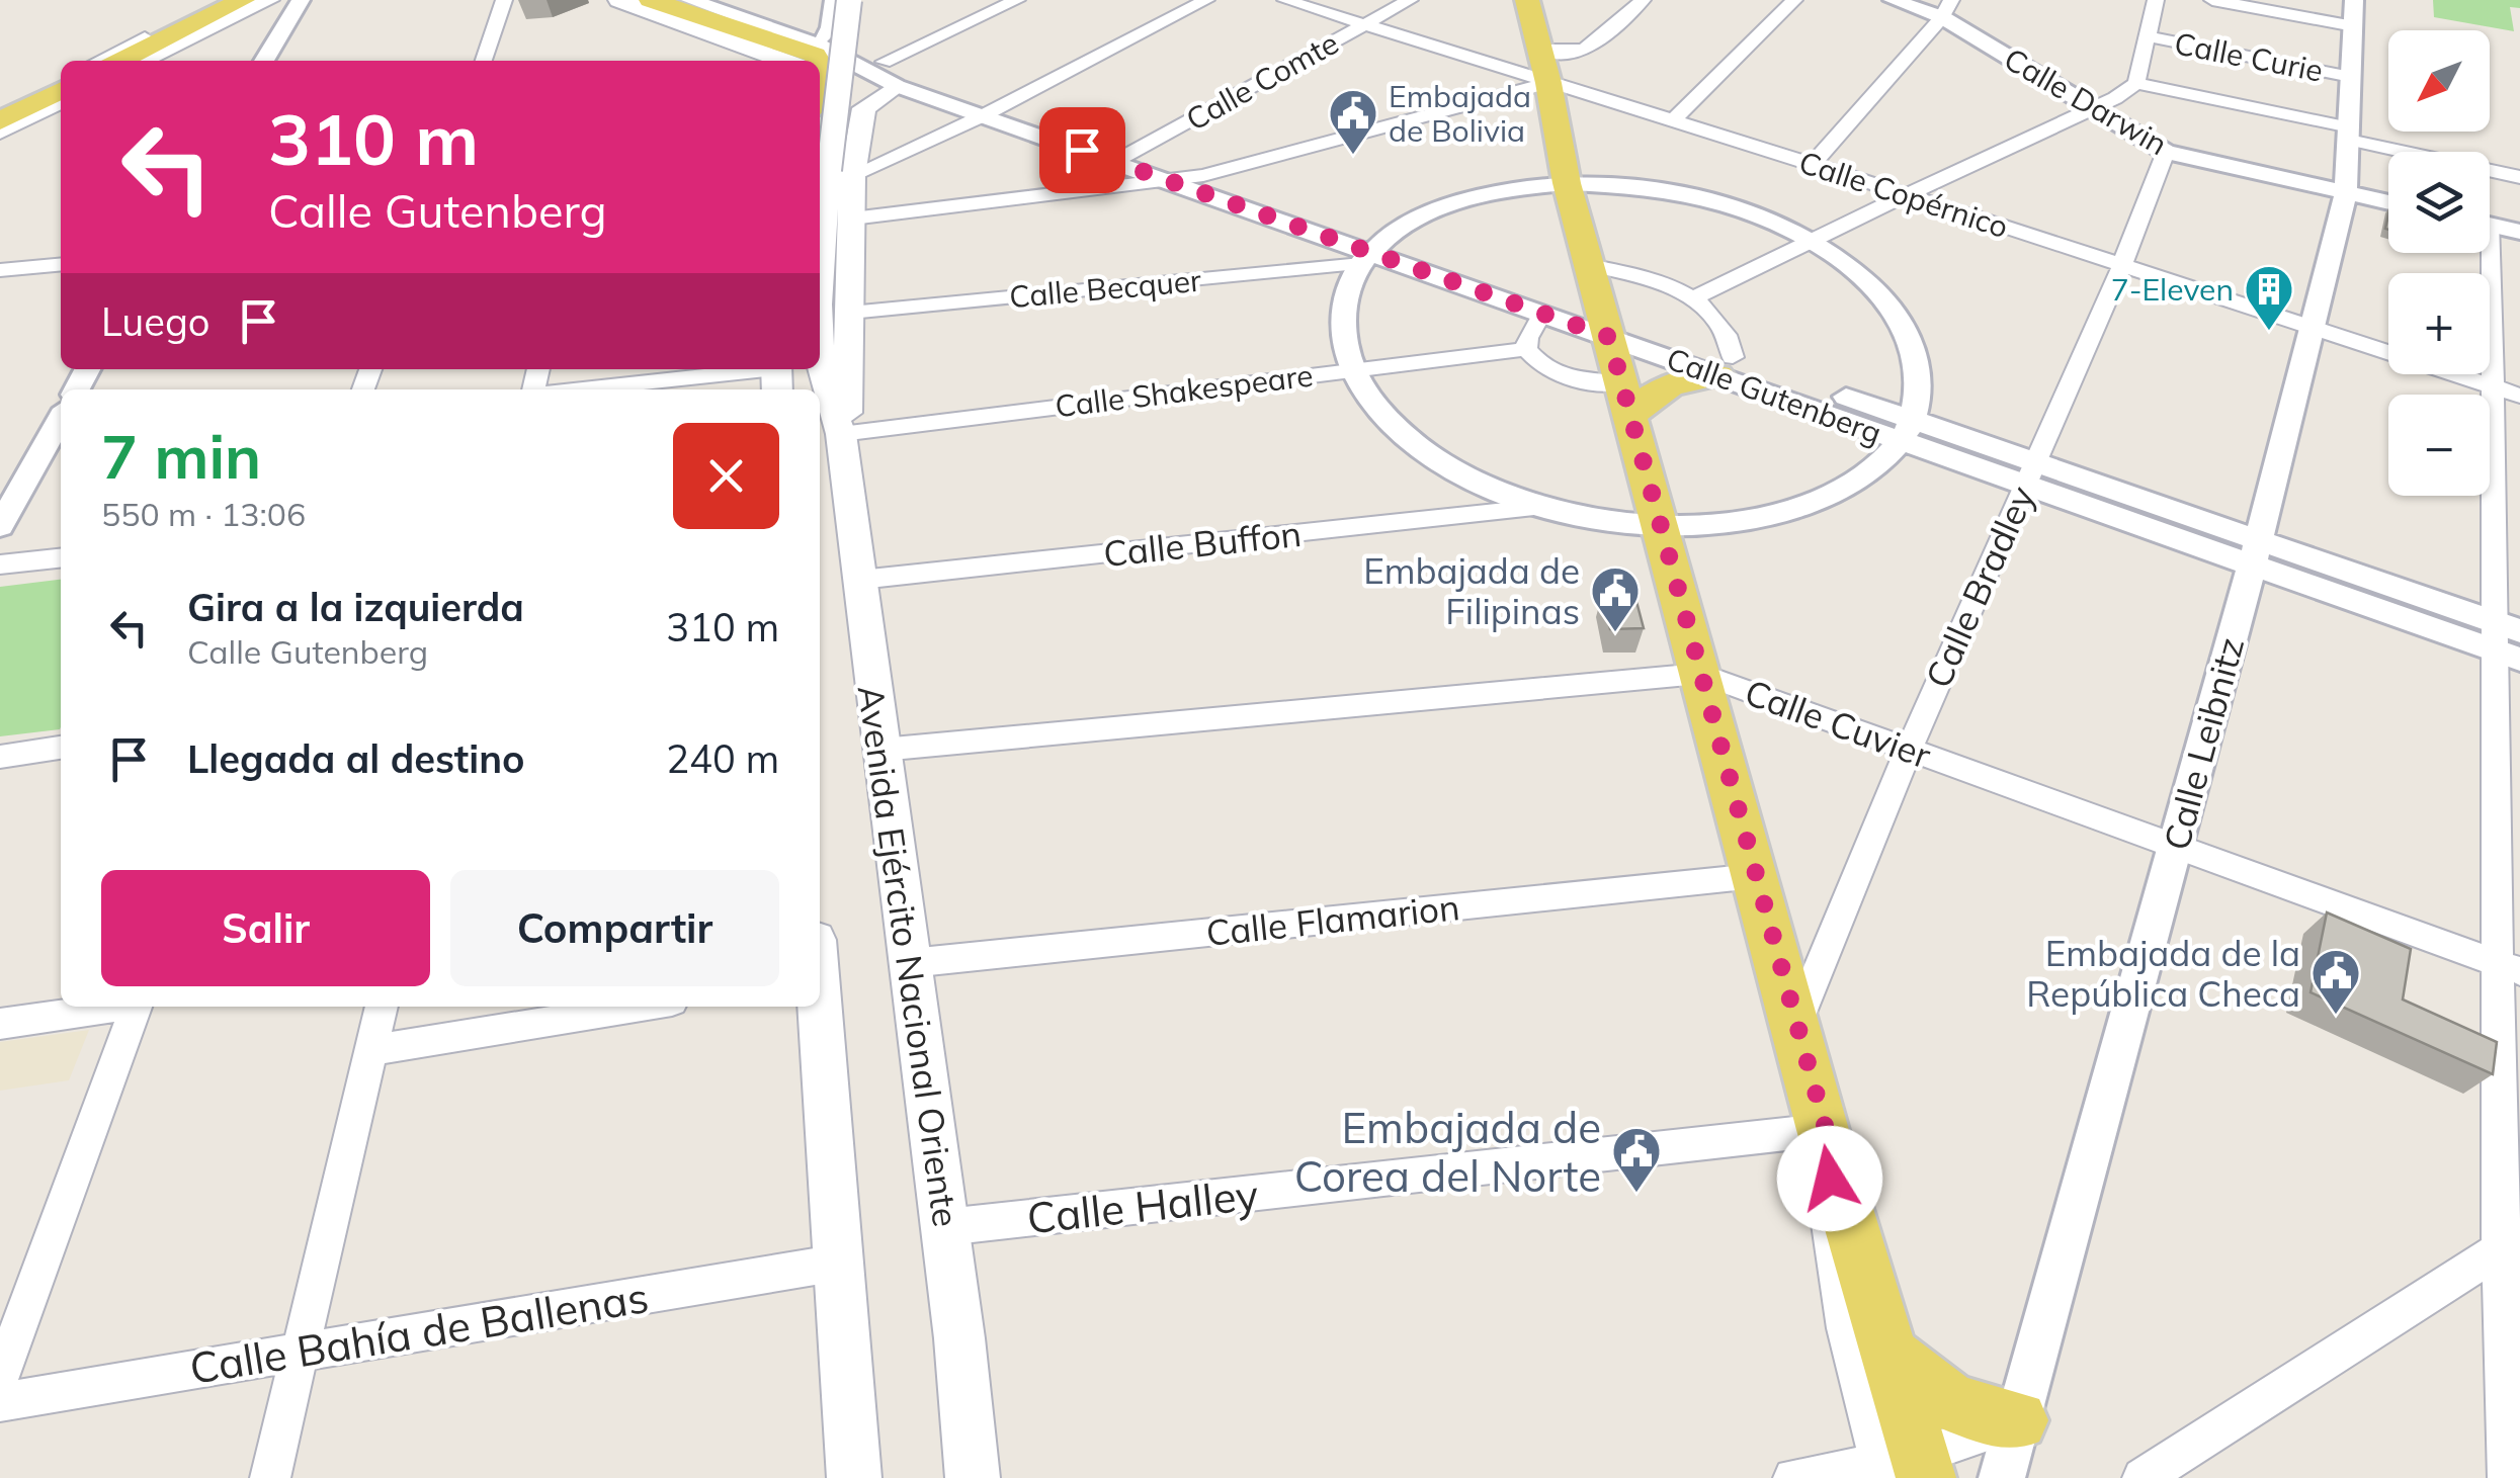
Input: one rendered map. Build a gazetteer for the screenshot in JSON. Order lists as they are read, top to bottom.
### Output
{
  "streets": {
    "main road": ["Avenida Ejército Nacional Oriente"],
    "street": [
      "Calle Curie",
      "Calle Comte",
      "Calle Darwin",
      "Calle Copérnico",
      "Calle Becquer",
      "Calle Shakespeare",
      "Calle Gutenberg",
      "Calle Buffon",
      "Calle Bradley",
      "Calle Cuvier",
      "Calle Leibnitz",
      "Calle Flamarion",
      "Calle Halley",
      "Calle Bahía de Ballenas"
    ]
  },
  "crossings": [
    ["Calle Curie", "Calle Leibnitz"],
    ["Calle Comte", "Calle Copérnico"],
    ["Calle Comte", "Calle Gutenberg"],
    ["Calle Darwin", "Calle Bradley"],
    ["Calle Darwin", "Calle Leibnitz"],
    ["Calle Copérnico", "Calle Bradley"],
    ["Calle Copérnico", "Calle Leibnitz"],
    ["Calle Becquer", "Calle Gutenberg"],
    ["Calle Shakespeare", "Avenida Ejército Nacional Oriente"],
    ["Calle Gutenberg", "Calle Bradley"],
    ["Calle Gutenberg", "Calle Leibnitz"],
    ["Calle Buffon", "Avenida Ejército Nacional Oriente"],
    ["Calle Bradley", "Calle Cuvier"],
    ["Calle Cuvier", "Calle Leibnitz"],
    ["Calle Cuvier", "Avenida Ejército Nacional Oriente"],
    ["Calle Flamarion", "Avenida Ejército Nacional Oriente"],
    ["Avenida Ejército Nacional Oriente", "Calle Halley"]
  ],
  "places": {
    "public building": [
      "Embajada de Bolivia",
      "Embajada de Filipinas",
      "Embajada de la República Checa",
      "Embajada de Corea del Norte"
    ],
    "building": ["7-Eleven"]
  },
  "north": "bottom left",
  "page": {
    "map_buttons": ["+", "−"],
    "turn": ["310 m", "Calle Gutenberg"],
    "then": "Luego",
    "heading": ["7 min", "550 m · 13:06"],
    "list": [
      {
        "name": "Gira a la izquierda",
        "note": "Calle Gutenberg",
        "value": "310 m"
      },
      {
        "name": "Llegada al destino",
        "value": "240 m"
      }
    ],
    "buttons": ["Salir", "Compartir"]
  }
}
